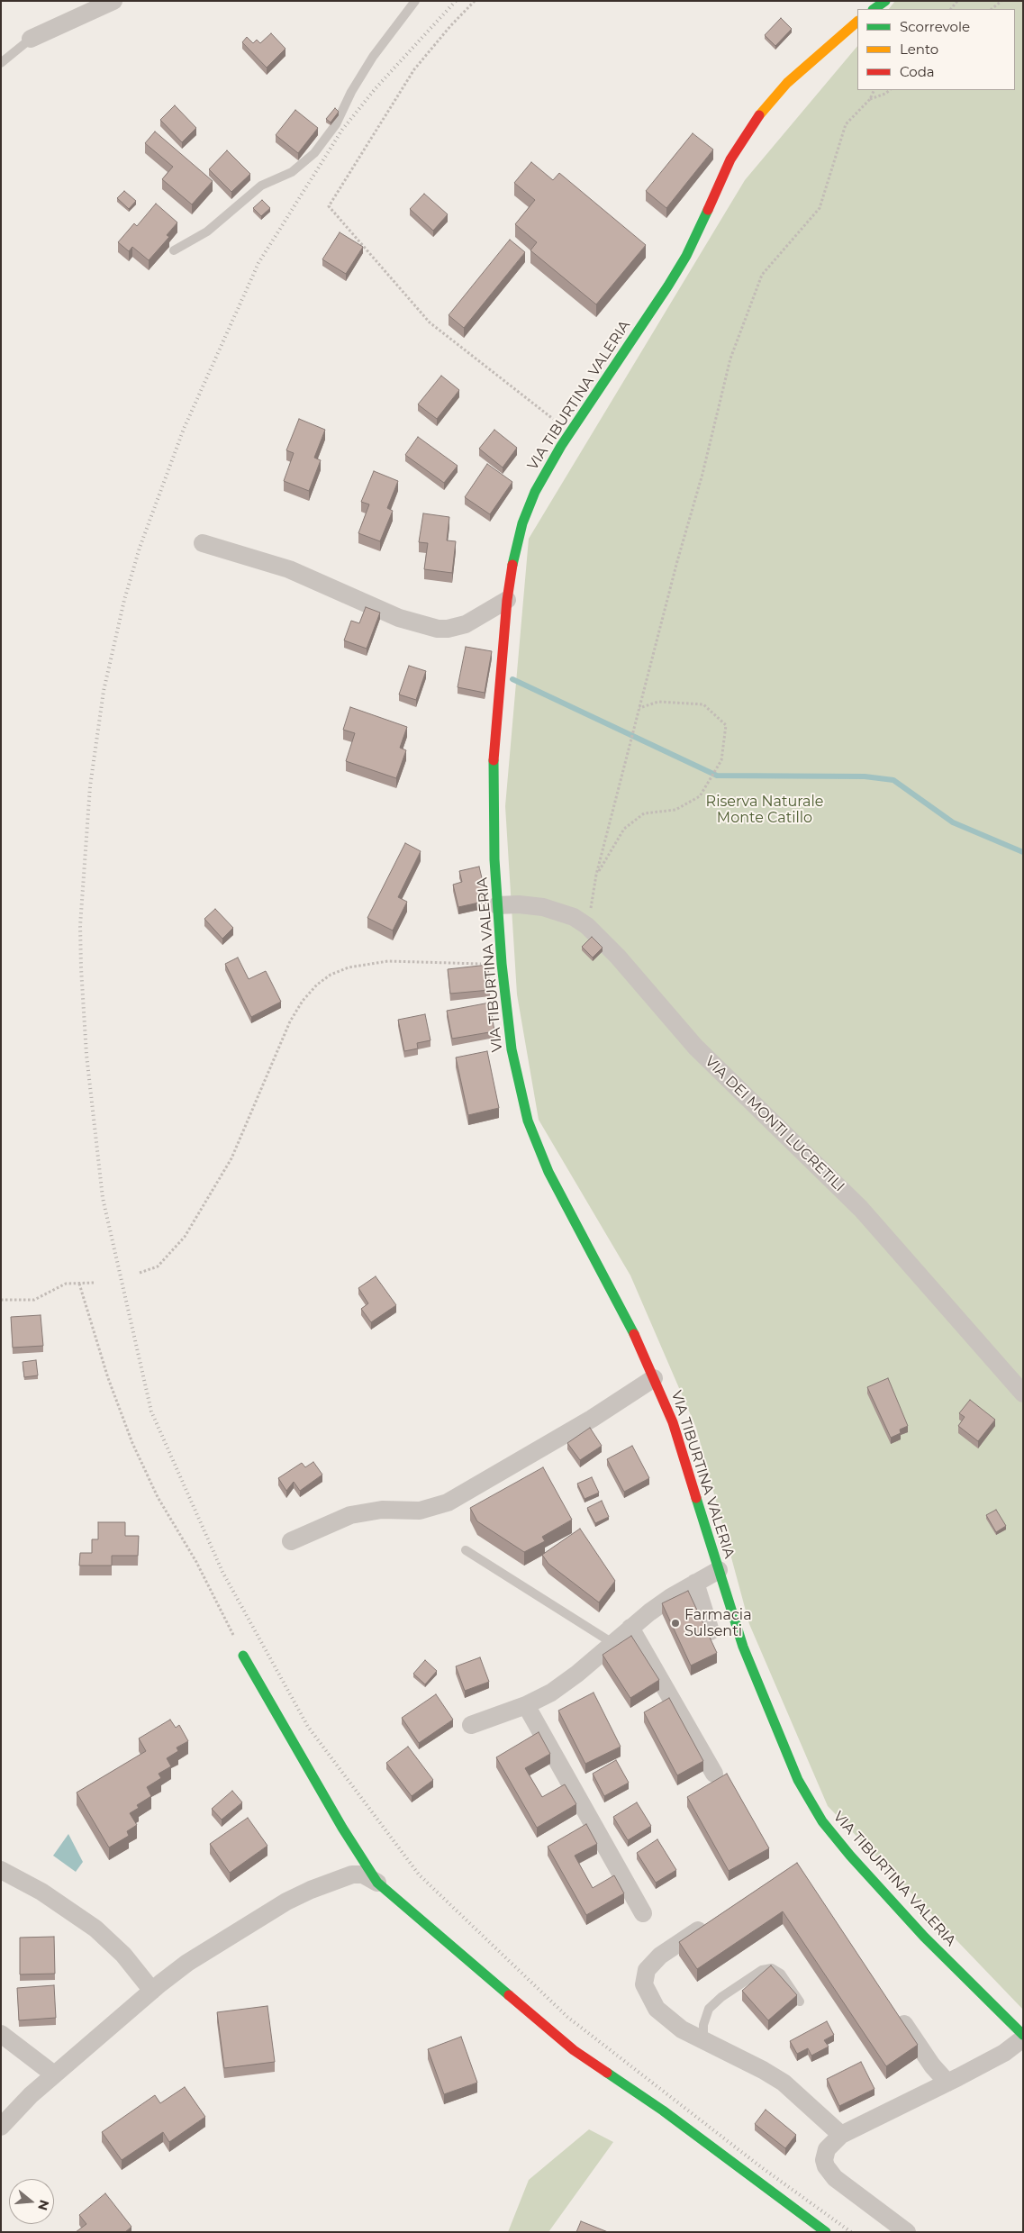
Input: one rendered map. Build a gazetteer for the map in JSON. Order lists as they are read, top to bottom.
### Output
{
  "streets": {
    "main road": ["VIA TIBURTINA VALERIA"],
    "street": ["VIA DEI MONTI LUCRETILI"]
  },
  "crossings": [
    ["VIA TIBURTINA VALERIA", "VIA DEI MONTI LUCRETILI"]
  ],
  "parks": ["Riserva Naturale Monte Catillo"],
  "places": ["Farmacia Sulsenti"],
  "legend": ["Scorrevole", "Lento", "Coda"],
  "north": "right"
}
